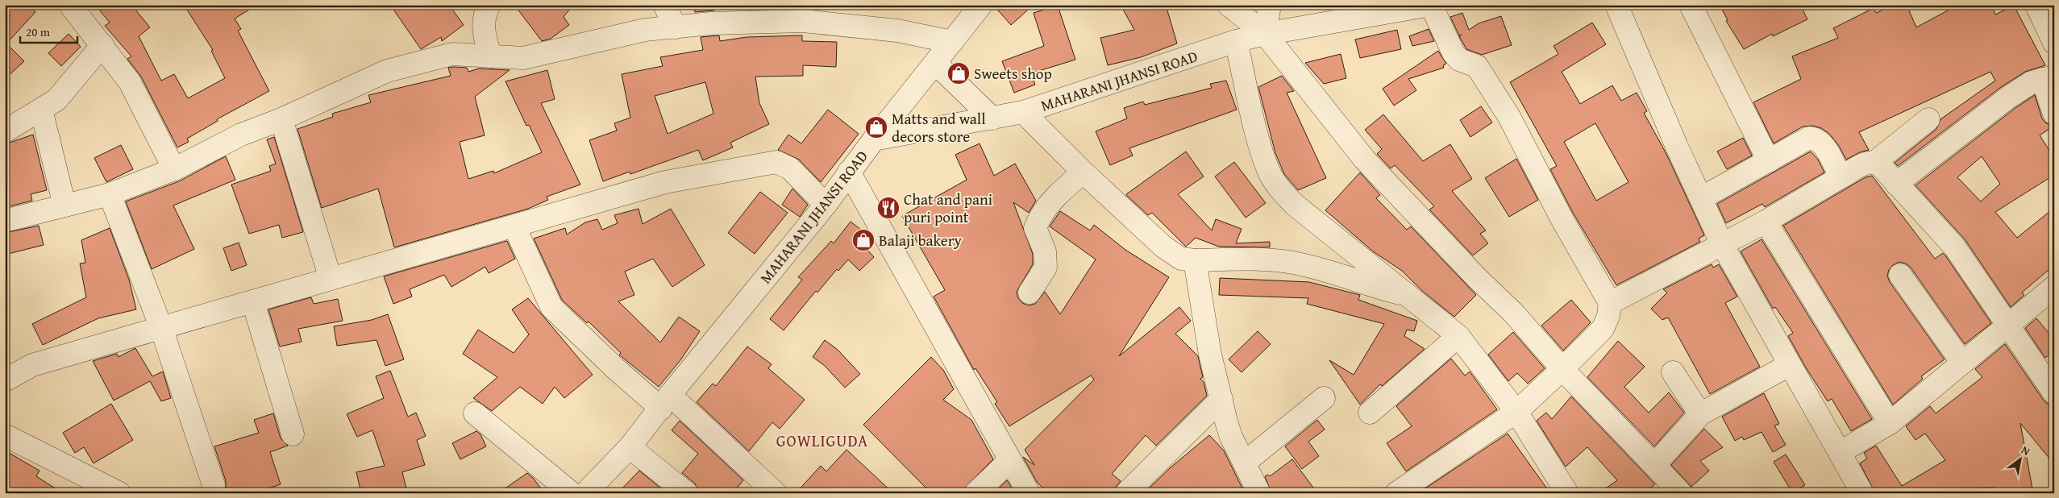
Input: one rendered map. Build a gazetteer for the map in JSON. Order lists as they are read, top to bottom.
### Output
{
  "streets": {
    "street": ["MAHARANI JHANSI ROAD"]
  },
  "districts": ["GOWLIGUDA"],
  "places": {
    "shop": ["Sweets shop", "Matts and wall decors store", "Balaji bakery"],
    "restaurant": ["Chat and pani puri point"]
  },
  "scale_bar": "20 m",
  "north": "top right"
}
